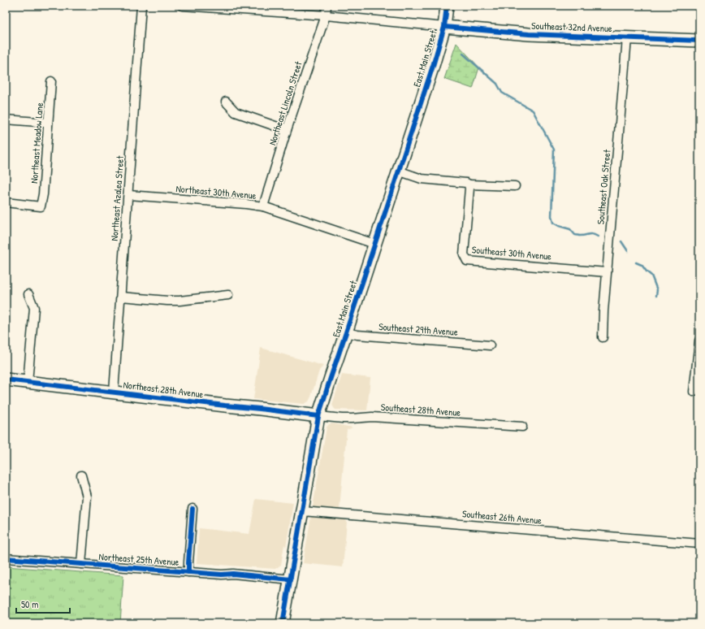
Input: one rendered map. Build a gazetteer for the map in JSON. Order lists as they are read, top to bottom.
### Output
{
  "streets": {
    "main road": ["Southeast 32nd Avenue", "East Main Street", "Northeast 28th Avenue"],
    "street": [
      "Northeast Lincoln Street",
      "Northeast Meadow Lane",
      "Southeast Oak Street",
      "Northeast 30th Avenue",
      "Northeast Azalea Street",
      "Southeast 30th Avenue",
      "Southeast 29th Avenue",
      "Southeast 28th Avenue",
      "Southeast 26th Avenue",
      "Northeast 25th Avenue"
    ]
  },
  "crossings": [
    ["Southeast 32nd Avenue", "East Main Street"],
    ["Southeast 32nd Avenue", "Southeast Oak Street"],
    ["East Main Street", "Northeast 30th Avenue"],
    ["East Main Street", "Southeast 29th Avenue"],
    ["East Main Street", "Northeast 28th Avenue"],
    ["East Main Street", "Southeast 28th Avenue"],
    ["East Main Street", "Southeast 26th Avenue"],
    ["East Main Street", "Northeast 25th Avenue"],
    ["Northeast Lincoln Street", "Northeast 30th Avenue"],
    ["Southeast Oak Street", "Southeast 30th Avenue"],
    ["Northeast 30th Avenue", "Northeast Azalea Street"],
    ["Northeast Azalea Street", "Northeast 28th Avenue"],
    ["Northeast 28th Avenue", "Southeast 28th Avenue"]
  ],
  "scale_bar": "50 m"
}
